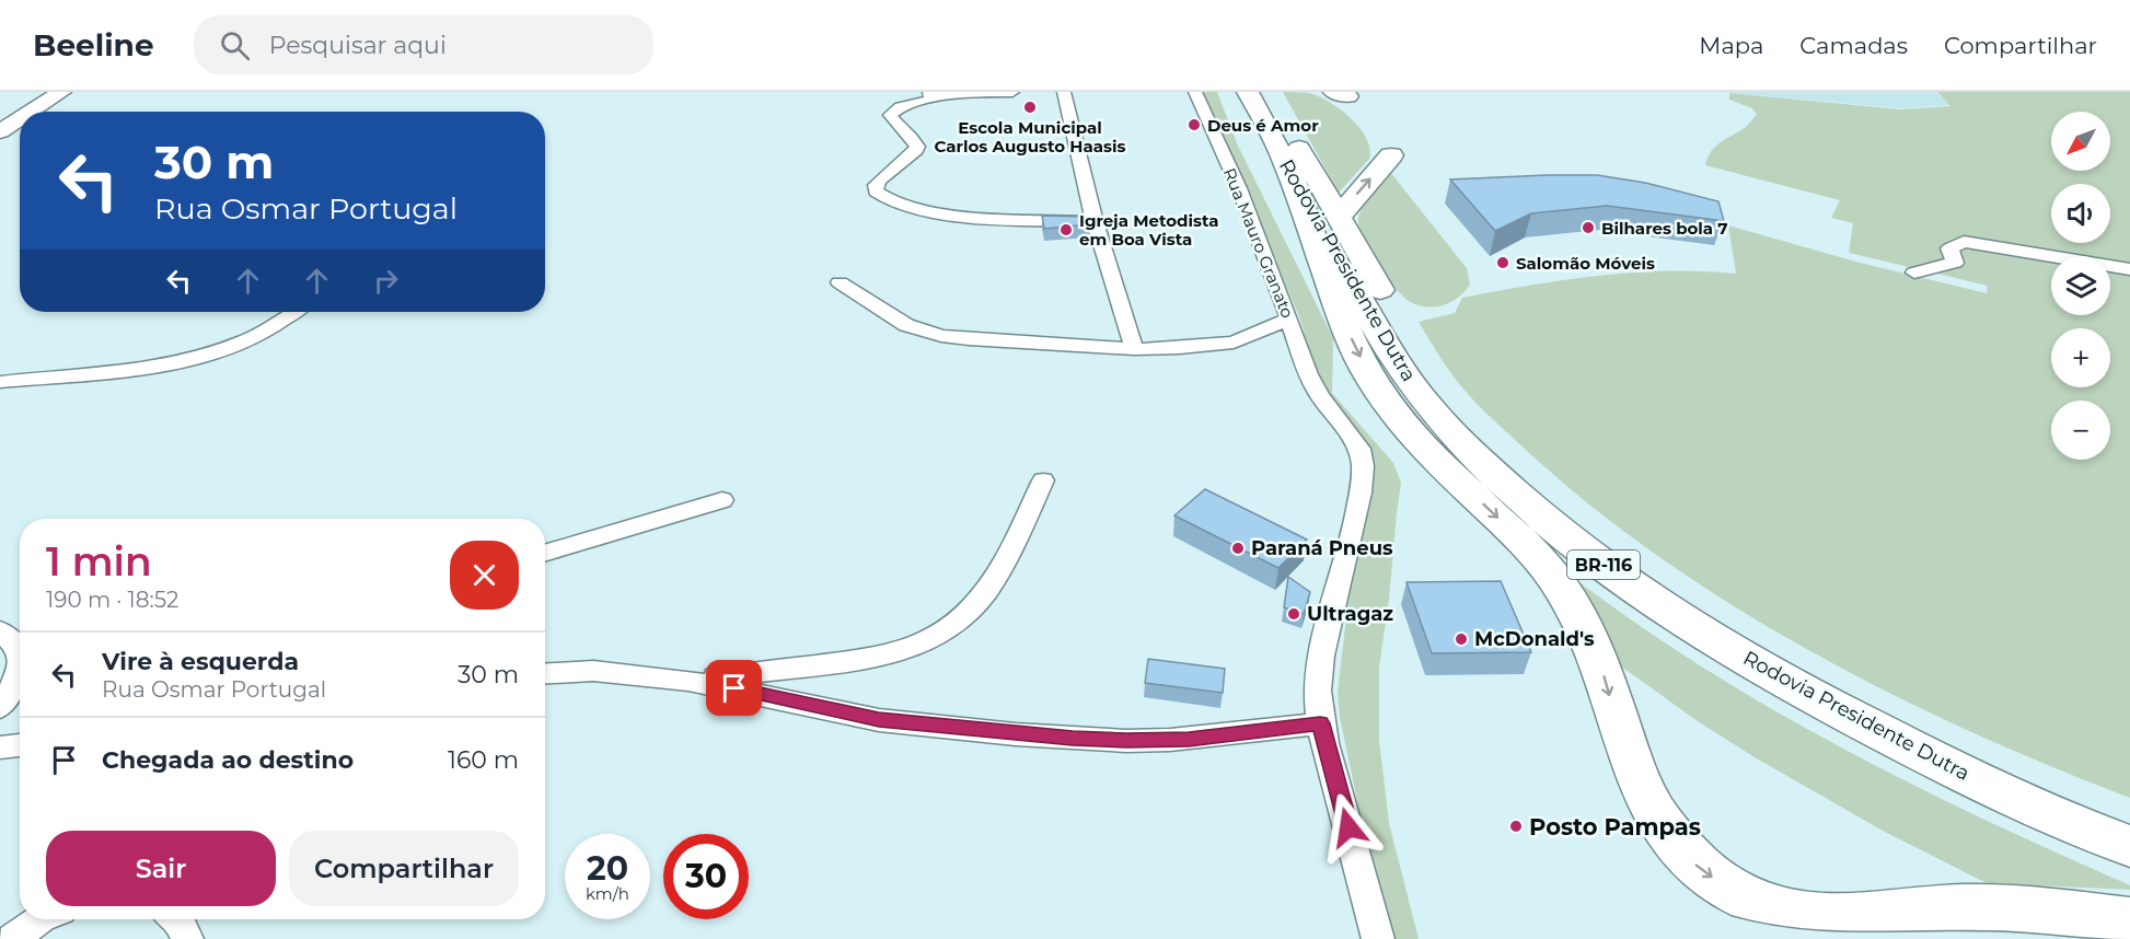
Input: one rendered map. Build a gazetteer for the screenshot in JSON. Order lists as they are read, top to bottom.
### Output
{
  "streets": {
    "highway": ["Rodovia Presidente Dutra", "BR-116"],
    "street": ["Rua Mauro Granato"]
  },
  "places": [
    "Escola Municipal Carlos Augusto Haasis",
    "Deus é Amor",
    "Bilhares bola 7",
    "Igreja Metodista em Boa Vista",
    "Salomão Móveis",
    "Paraná Pneus",
    "Ultragaz",
    "McDonald's",
    "Posto Pampas"
  ],
  "north": "bottom left",
  "page": {
    "header": "Beeline",
    "search": "Pesquisar aqui",
    "nav": ["Mapa", "Camadas", "Compartilhar"],
    "map_buttons": ["+", "−"],
    "turn": ["30 m", "Rua Osmar Portugal"],
    "heading": ["1 min", "190 m · 18:52"],
    "list": [
      {
        "name": "Vire à esquerda",
        "note": "Rua Osmar Portugal",
        "value": "30 m"
      },
      {
        "name": "Chegada ao destino",
        "value": "160 m"
      }
    ],
    "buttons": ["Sair", "Compartilhar"],
    "speed": "20 km/h",
    "limit": "30"
  }
}
